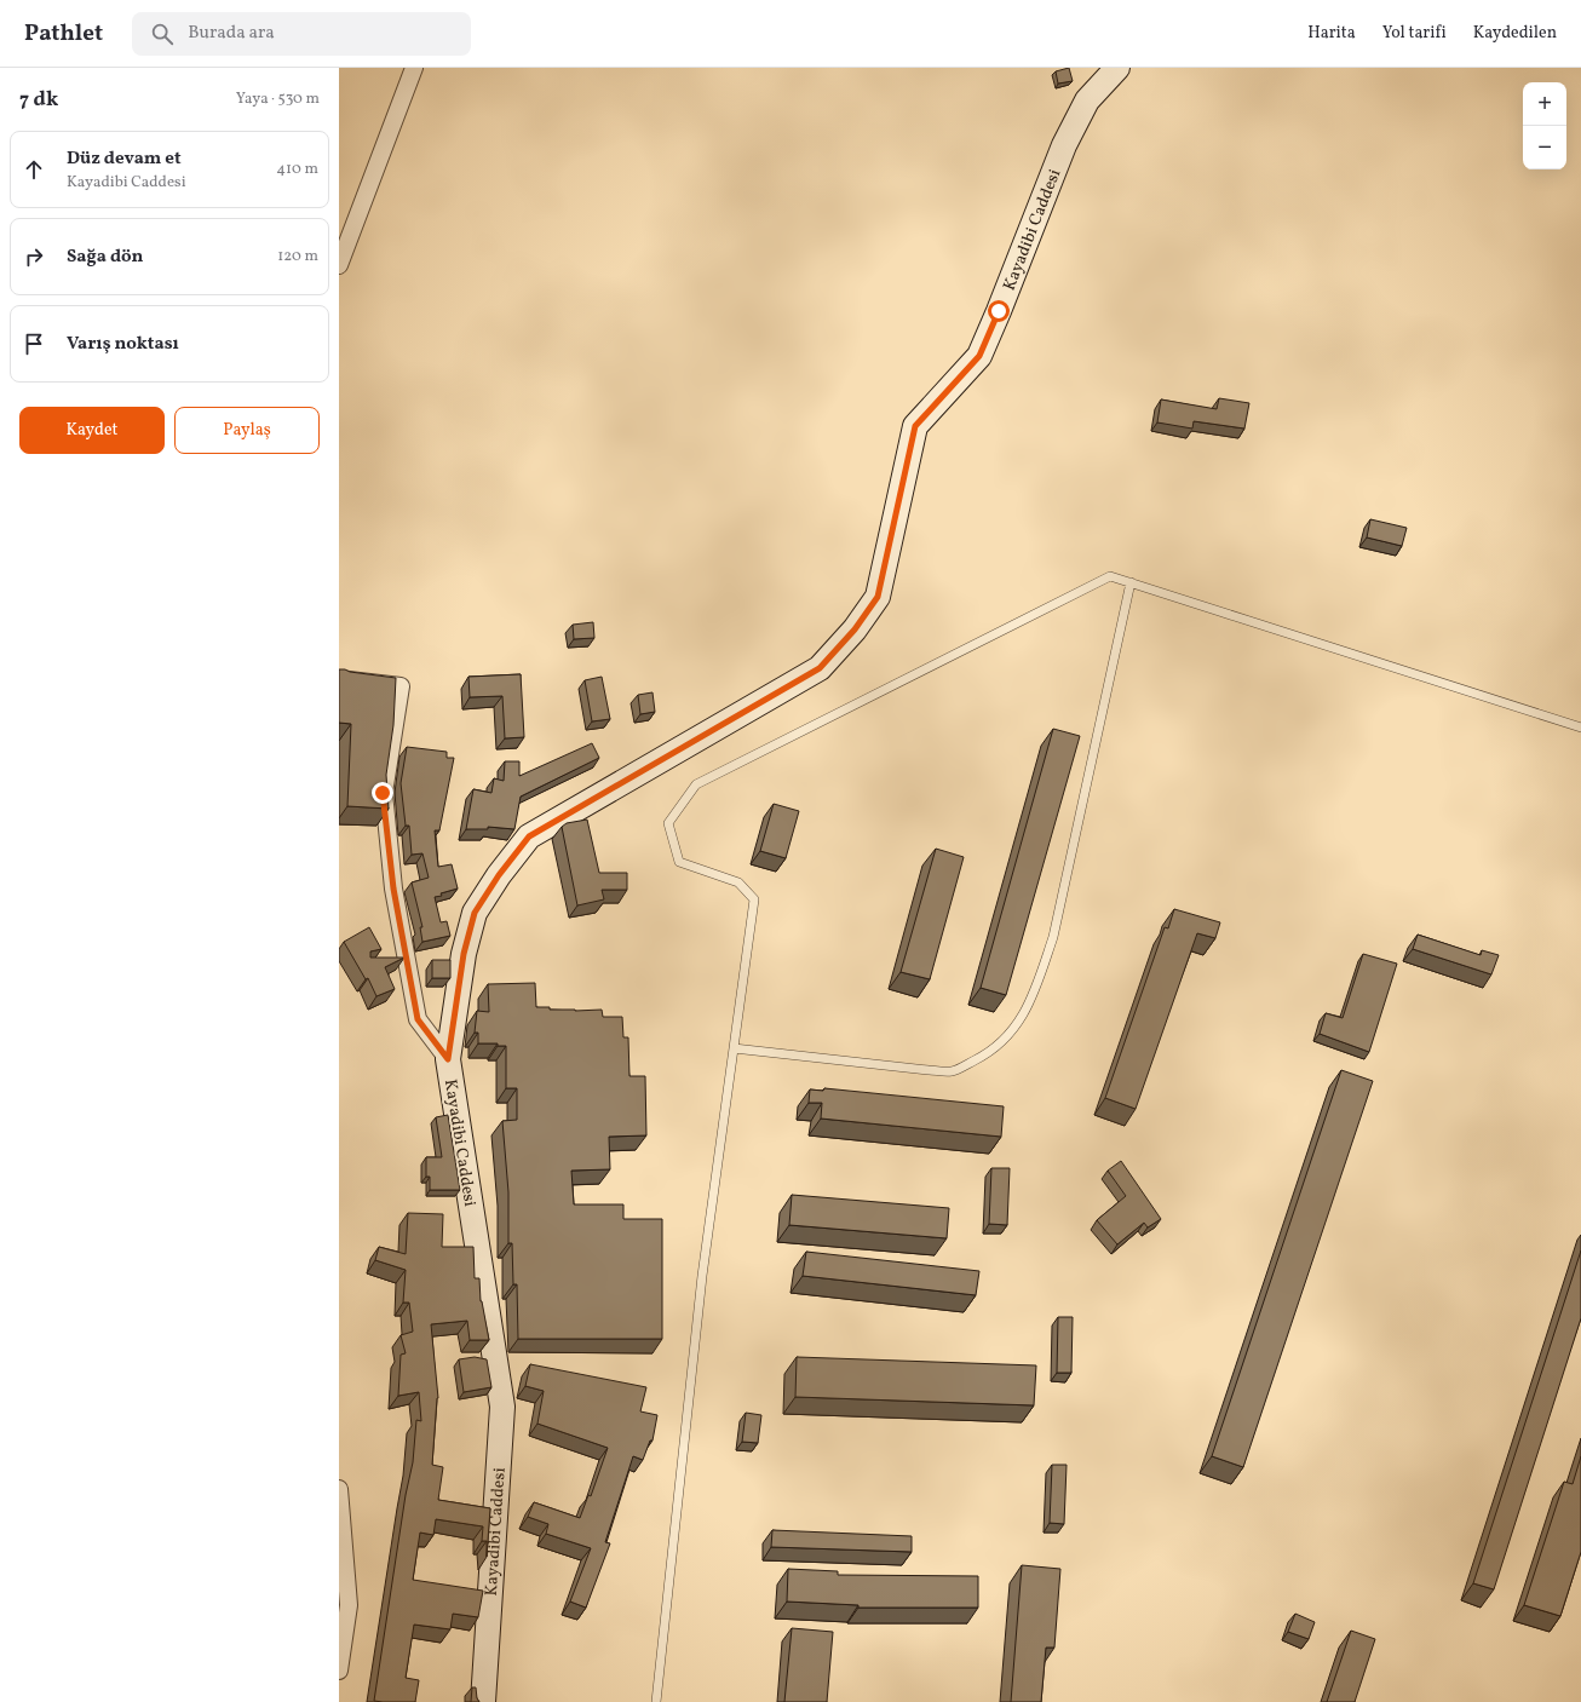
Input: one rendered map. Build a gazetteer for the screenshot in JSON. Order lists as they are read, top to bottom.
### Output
{
  "streets": {
    "street": ["Kayadibi Caddesi"]
  },
  "page": {
    "header": "Pathlet",
    "search": "Burada ara",
    "nav": ["Harita", "Yol tarifi", "Kaydedilen"],
    "heading": ["7 dk", "Yaya · 530 m"],
    "map_buttons": ["+", "−"],
    "list": [
      ["Düz devam et", "Kayadibi Caddesi", "410 m"],
      ["Sağa dön", "120 m"],
      "Varış noktası"
    ],
    "buttons": ["Kaydet", "Paylaş"]
  }
}
